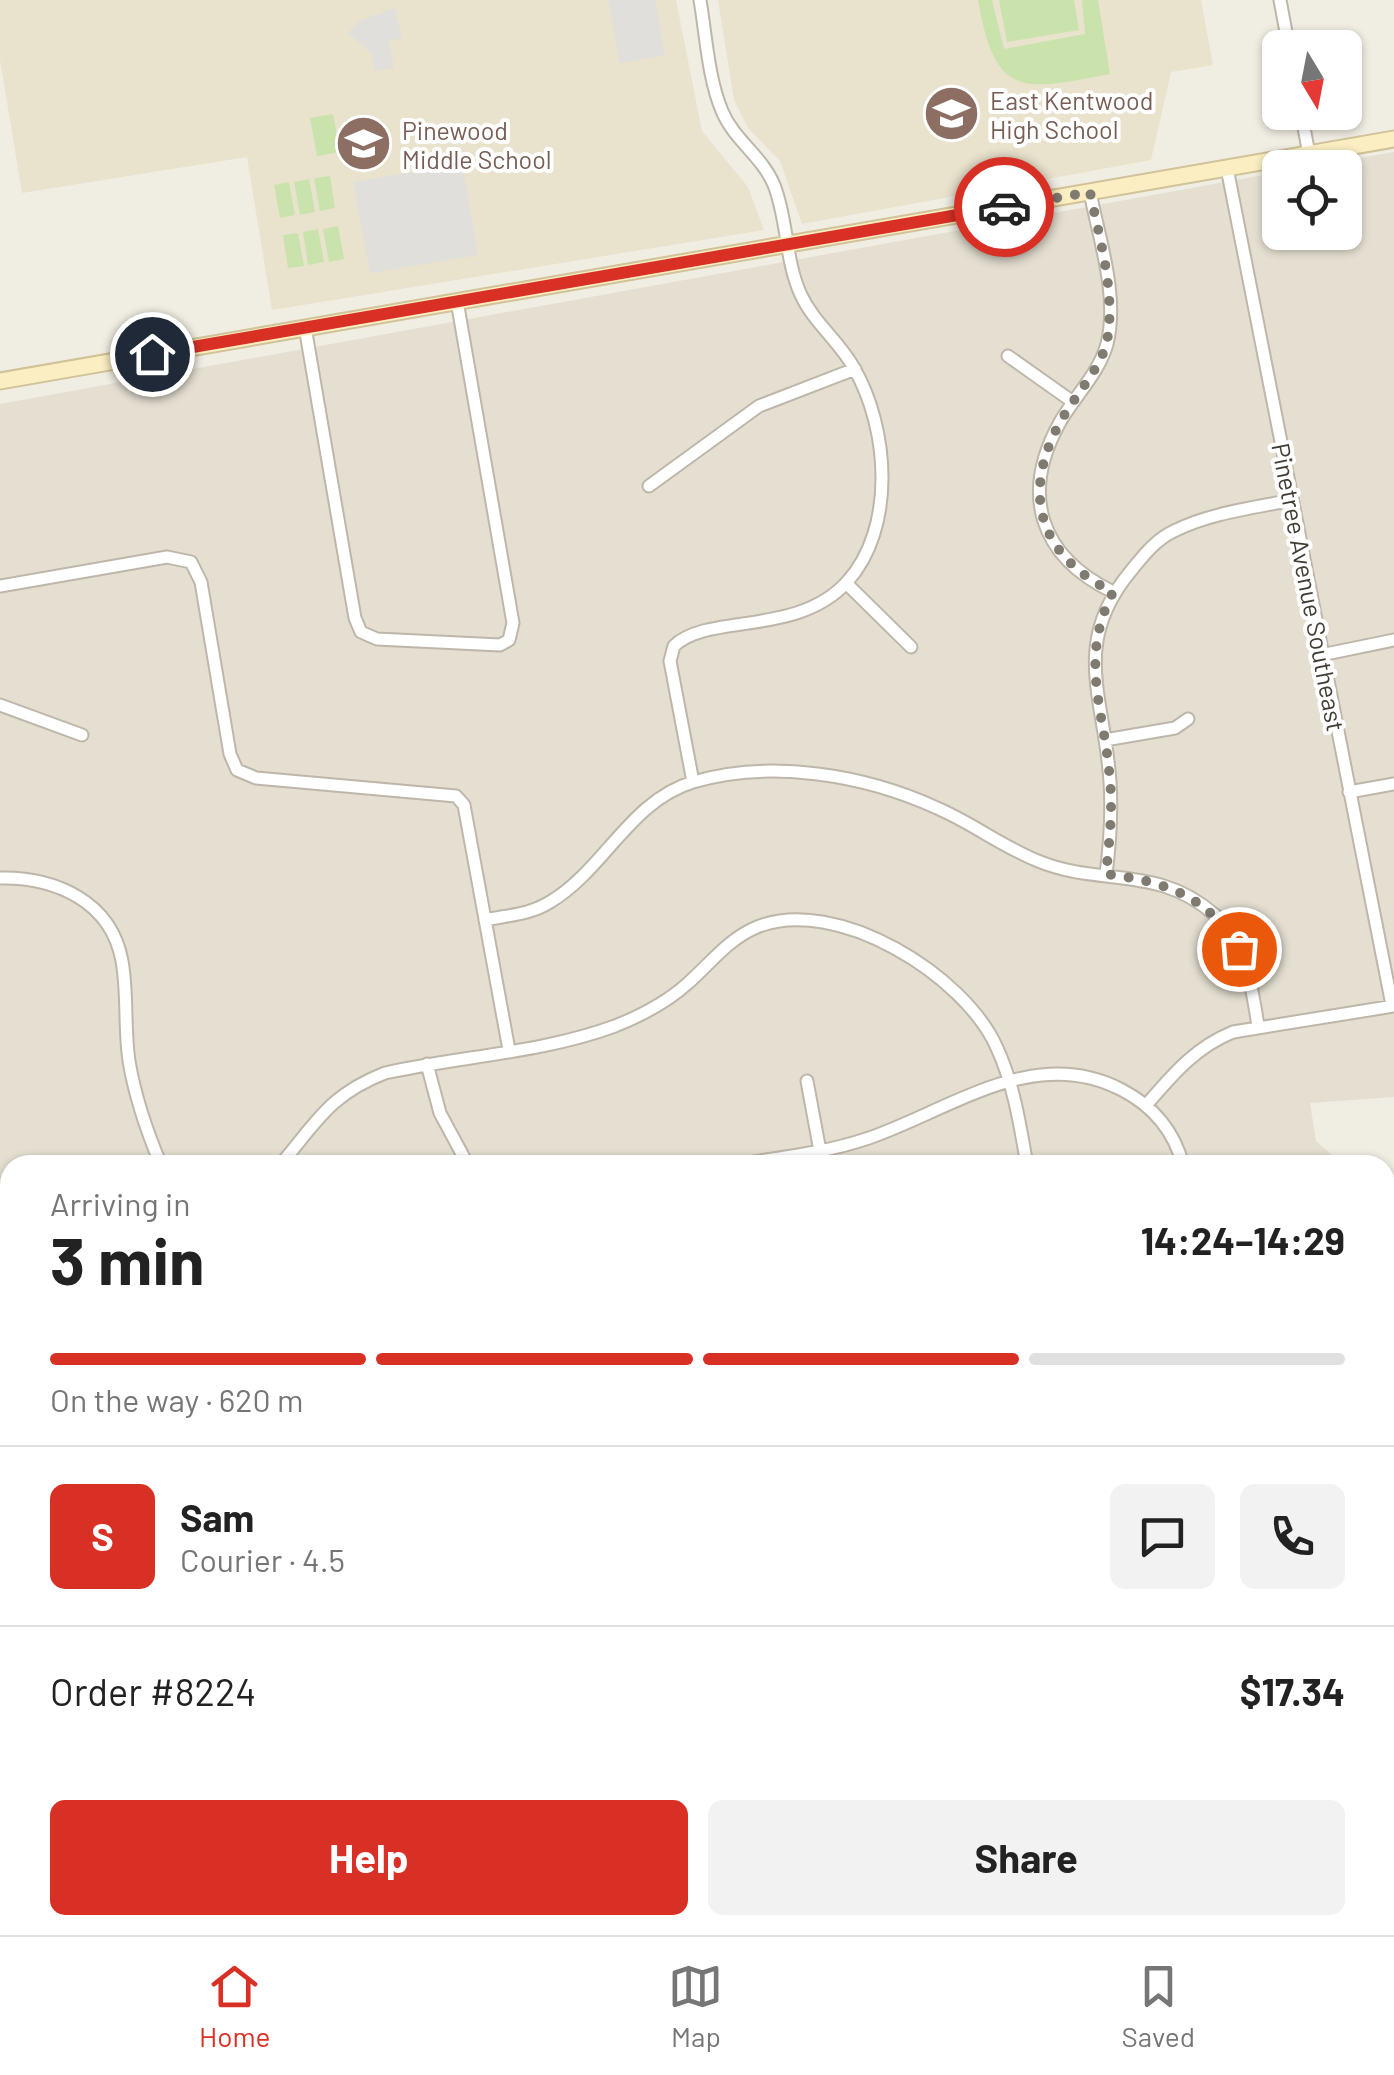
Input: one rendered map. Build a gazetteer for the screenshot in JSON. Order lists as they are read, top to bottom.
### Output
{
  "streets": {
    "street": ["Pinetree Avenue Southeast"]
  },
  "places": {
    "school or university": ["East Kentwood High School", "Pinewood Middle School"]
  },
  "north": "bottom",
  "page": {
    "heading": ["3 min", "Arriving in", "14:24–14:29"],
    "panel": [
      "Sam",
      "Courier · 4.5",
      "Order #8224",
      "$17.34"
    ],
    "bar": "On the way · 620 m",
    "round": "S",
    "buttons": ["Help", "Share"],
    "tabs": ["Home", "Map", "Saved"]
  }
}
